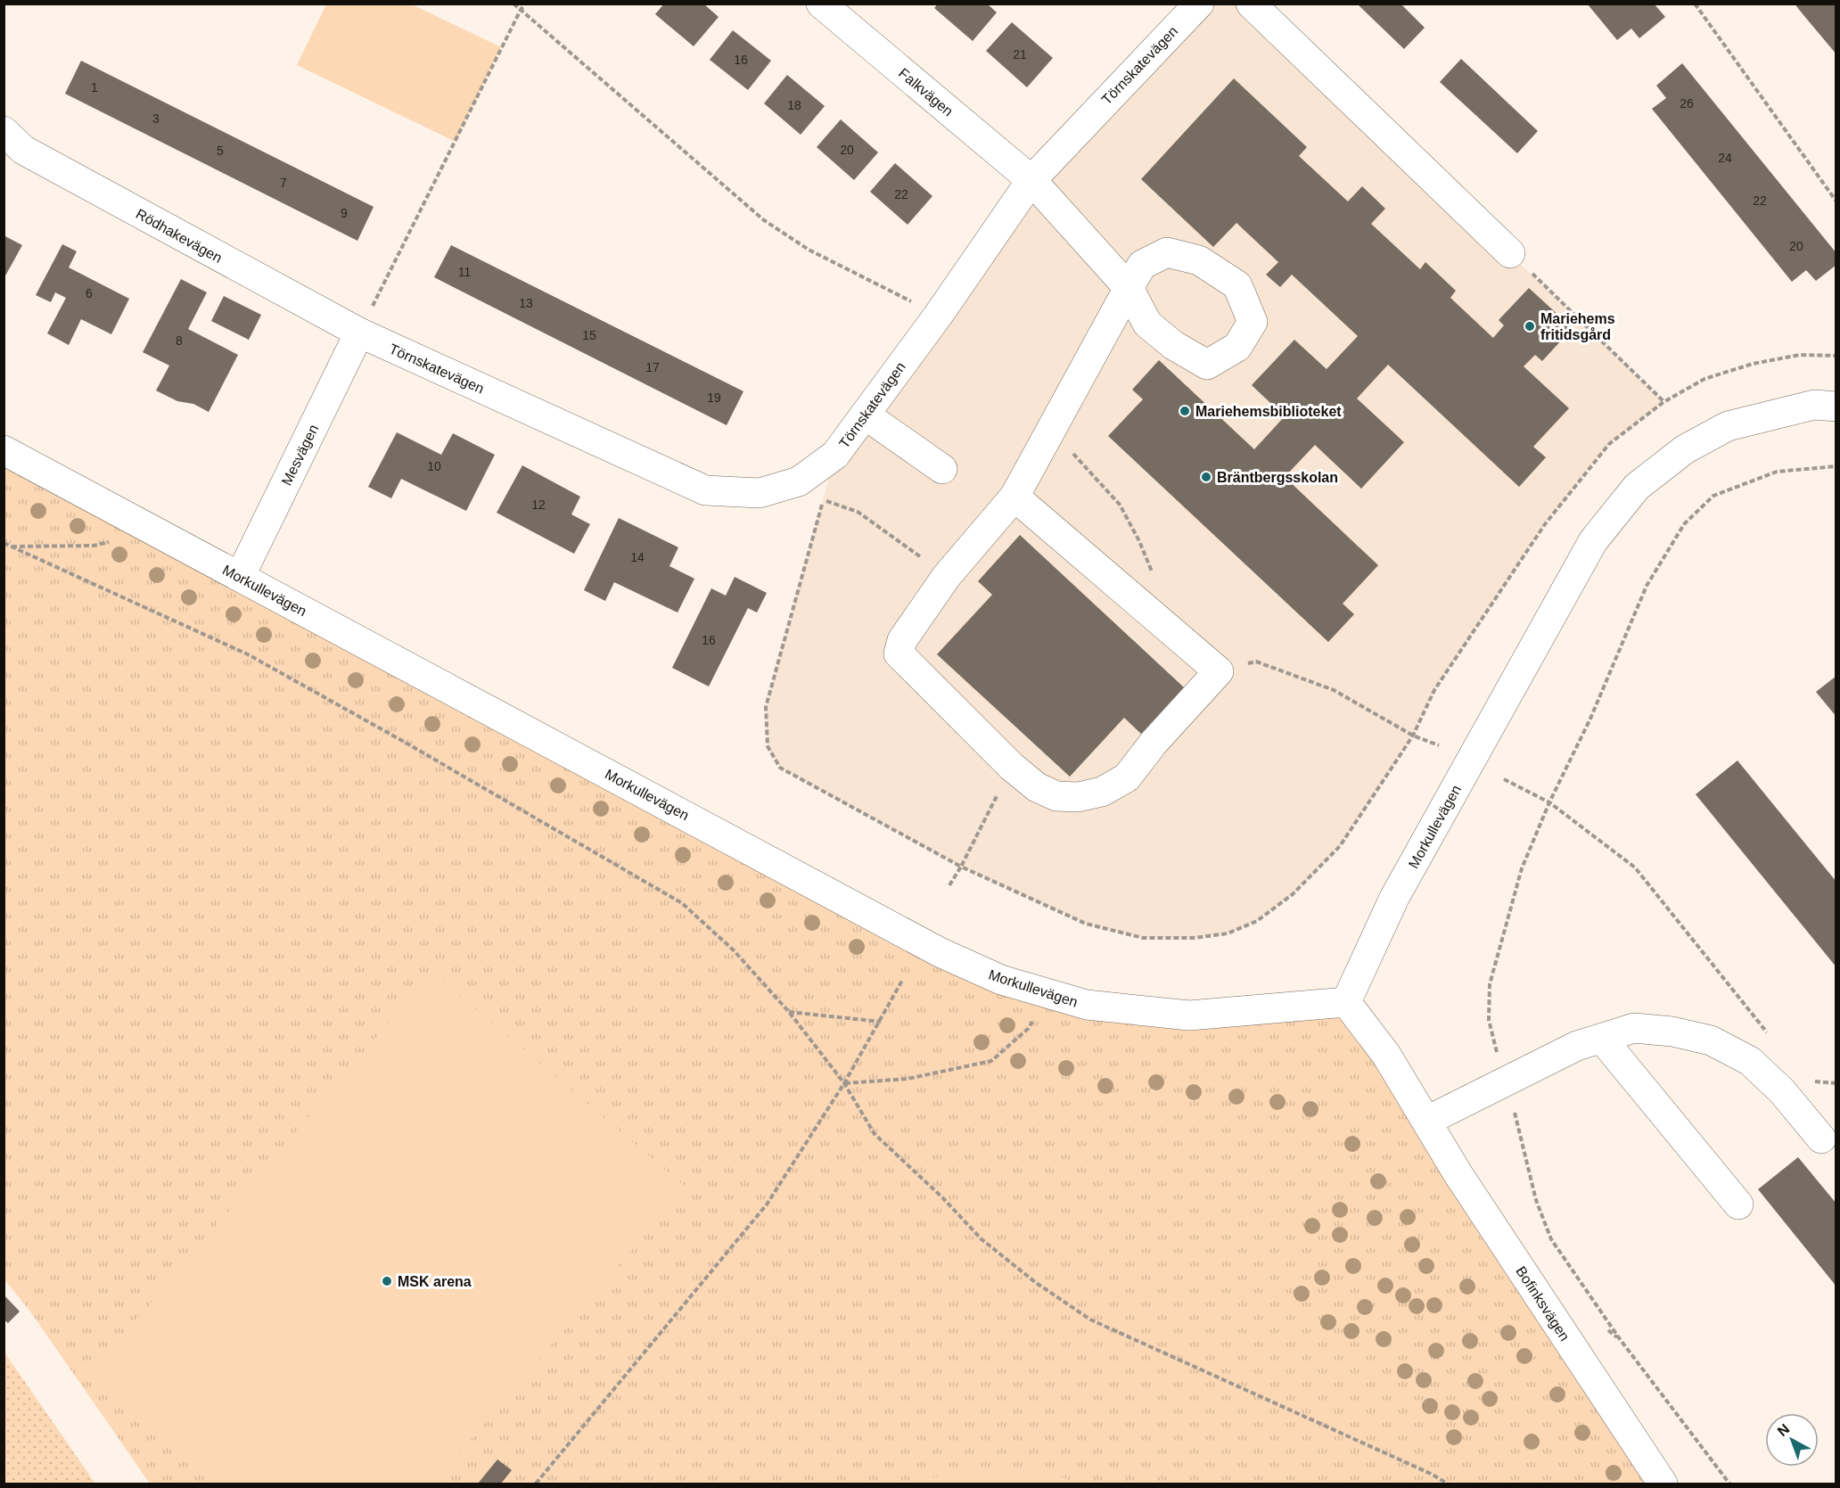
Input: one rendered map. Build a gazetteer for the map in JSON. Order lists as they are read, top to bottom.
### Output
{
  "streets": {
    "street": [
      "Törnskatevägen",
      "Falkvägen",
      "Rödhakevägen",
      "Mesvägen",
      "Morkullevägen",
      "Bofinksvägen"
    ]
  },
  "crossings": [
    ["Törnskatevägen", "Falkvägen"],
    ["Törnskatevägen", "Rödhakevägen"],
    ["Törnskatevägen", "Mesvägen"],
    ["Rödhakevägen", "Mesvägen"],
    ["Mesvägen", "Morkullevägen"],
    ["Morkullevägen", "Bofinksvägen"]
  ],
  "places": [
    "Mariehems fritidsgård",
    "Mariehemsbiblioteket",
    "Bräntbergsskolan",
    "MSK arena"
  ],
  "house_numbers": [
    "21",
    "16",
    "1",
    "26",
    "18",
    "3",
    "20",
    "5",
    "24",
    "7",
    "22",
    "22",
    "9",
    "20",
    "11",
    "6",
    "13",
    "15",
    "8",
    "17",
    "19",
    "10",
    "12",
    "14",
    "16"
  ],
  "north": "top left"
}
